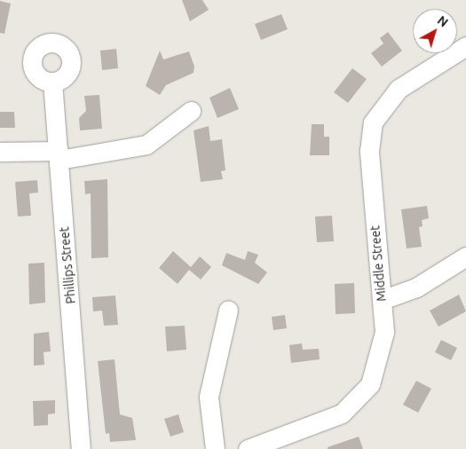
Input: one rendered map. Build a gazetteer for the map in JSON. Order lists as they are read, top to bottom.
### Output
{
  "streets": {
    "street": ["Middle Street", "Phillips Street"]
  },
  "north": "top right"
}
